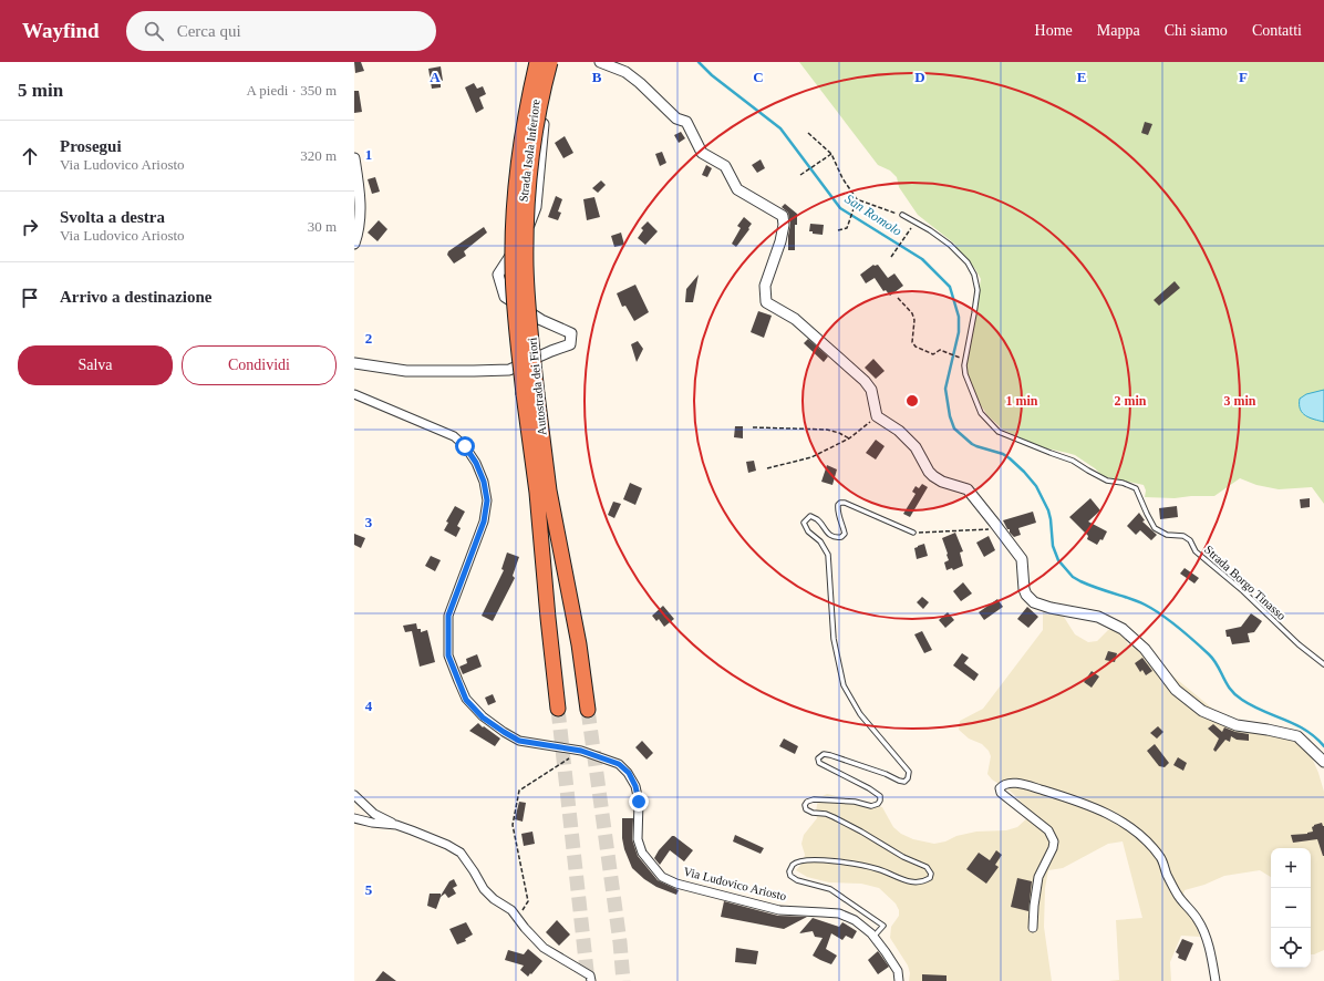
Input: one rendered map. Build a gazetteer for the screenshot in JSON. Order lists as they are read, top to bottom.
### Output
{
  "streets": {
    "highway": ["Autostrada dei Fiori"],
    "street": ["Strada Isola Inferiore", "Via Ludovico Ariosto"],
    "lane": ["Strada Borgo Tinasso"]
  },
  "water": ["San Romolo"],
  "page": {
    "header": "Wayfind",
    "search": "Cerca qui",
    "nav": [
      "Home",
      "Mappa",
      "Chi siamo",
      "Contatti"
    ],
    "heading": ["5 min", "A piedi · 350 m"],
    "list": [
      ["Prosegui", "Via Ludovico Ariosto", "320 m"],
      ["Svolta a destra", "Via Ludovico Ariosto", "30 m"],
      "Arrivo a destinazione"
    ],
    "buttons": ["Salva", "Condividi"],
    "map_buttons": ["+", "−"]
  },
  "grid": {
    "columns": [
      "A",
      "B",
      "C",
      "D",
      "E",
      "F"
    ],
    "rows": [
      "1",
      "2",
      "3",
      "4",
      "5"
    ]
  },
  "rings": ["1 min", "2 min", "3 min"]
}
